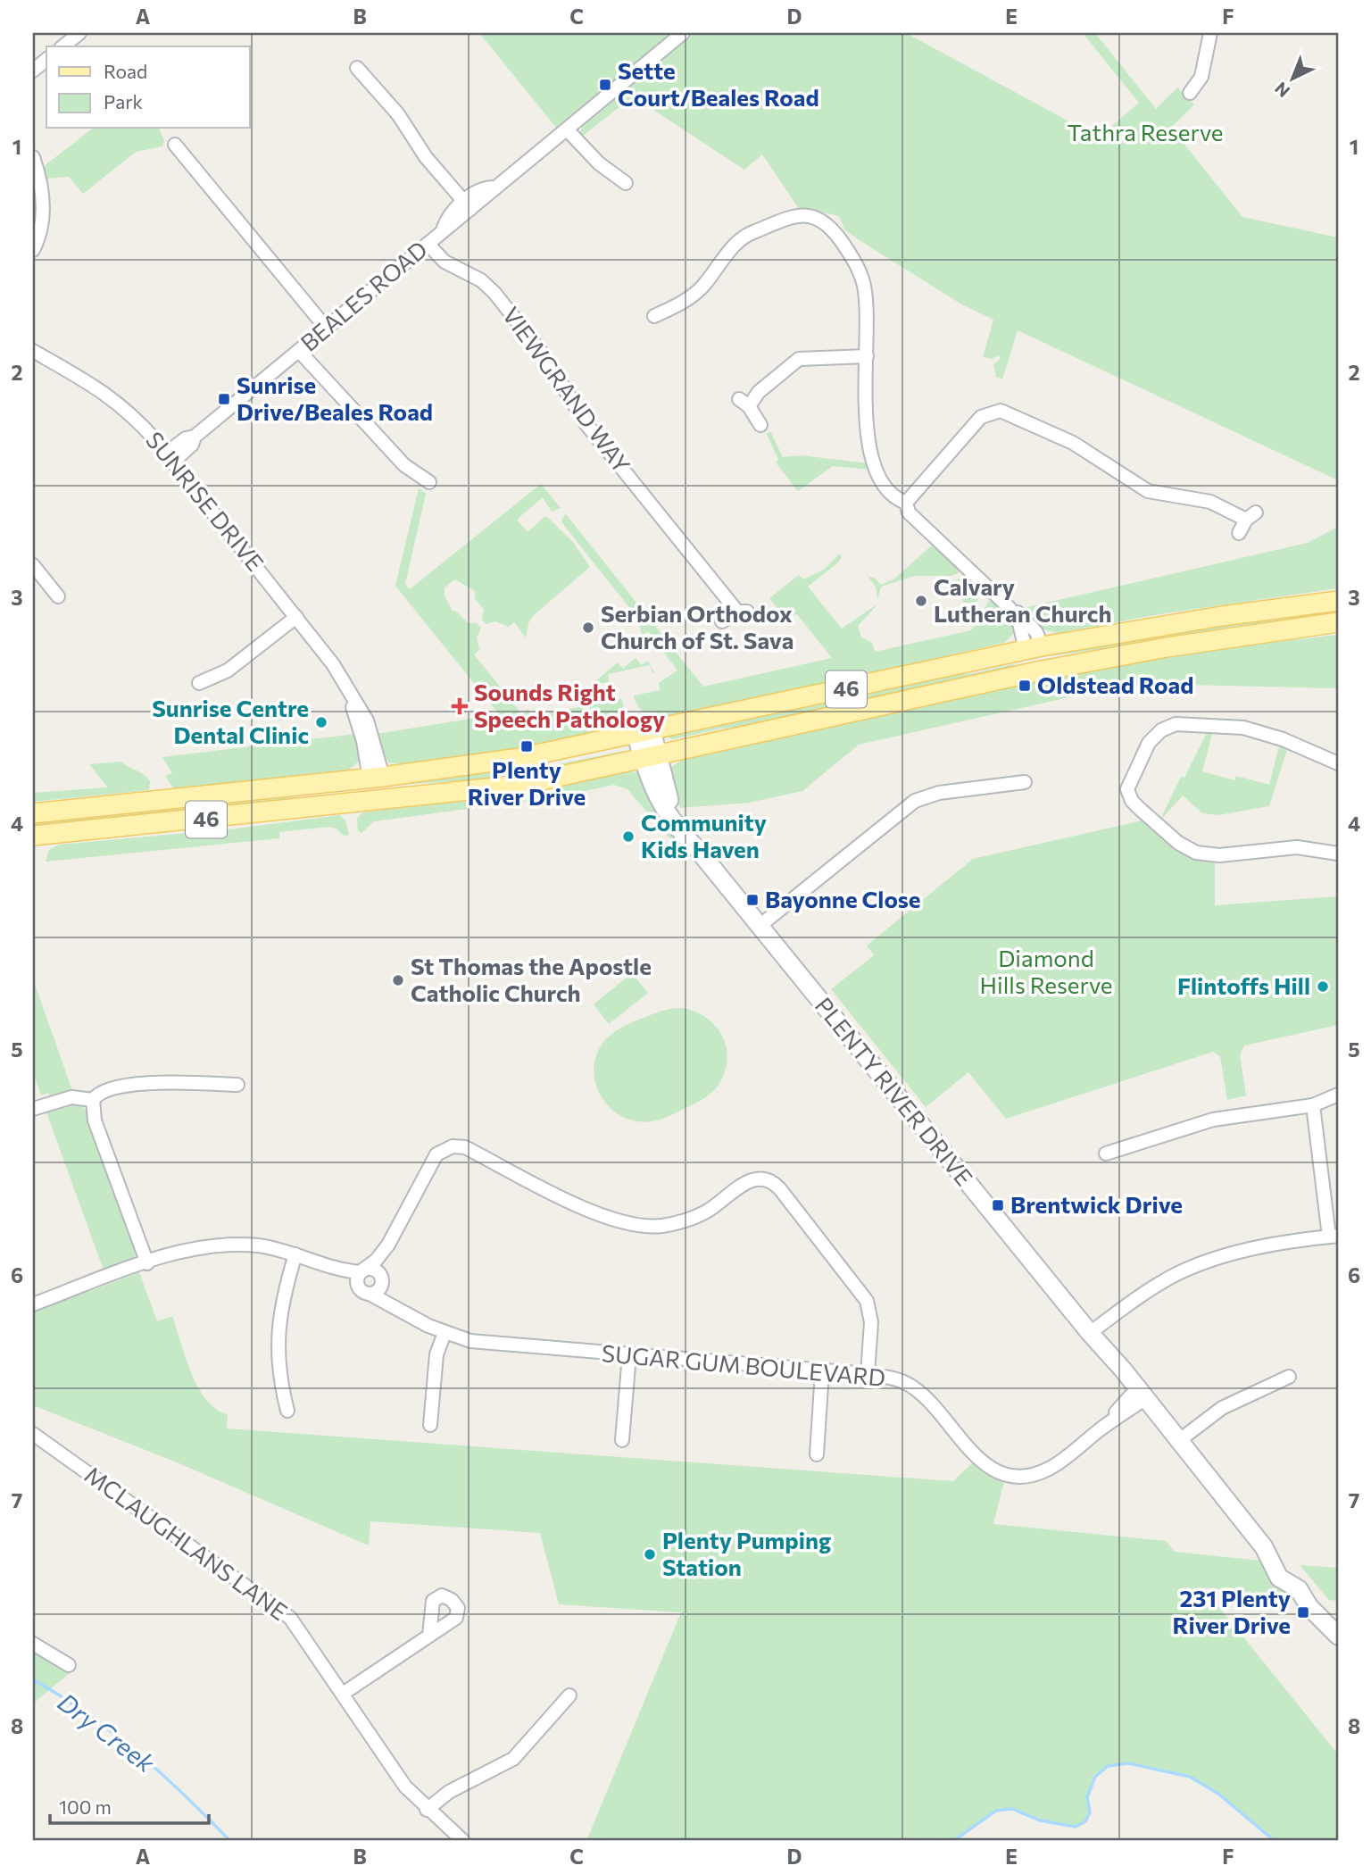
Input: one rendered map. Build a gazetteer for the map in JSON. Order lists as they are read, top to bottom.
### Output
{
  "streets": {
    "main road": ["SUNRISE DRIVE", "46"],
    "street": [
      "BEALES ROAD",
      "VIEWGRAND WAY",
      "PLENTY RIVER DRIVE",
      "SUGAR GUM BOULEVARD",
      "MCLAUGHLANS LANE"
    ]
  },
  "crossings": [
    ["BEALES ROAD", "VIEWGRAND WAY"],
    ["BEALES ROAD", "SUNRISE DRIVE"],
    ["SUNRISE DRIVE", "46"],
    ["46", "PLENTY RIVER DRIVE"],
    ["PLENTY RIVER DRIVE", "SUGAR GUM BOULEVARD"]
  ],
  "water": ["Dry Creek"],
  "parks": ["Tathra Reserve", "Diamond Hills Reserve"],
  "places": {
    "transit": [
      "Sette Court/Beales Road",
      "Sunrise Drive/Beales Road",
      "Oldstead Road",
      "Plenty River Drive",
      "Bayonne Close",
      "Brentwick Drive",
      "231 Plenty River Drive"
    ],
    "other": [
      "Calvary Lutheran Church",
      "Serbian Orthodox Church of St. Sava",
      "Sunrise Centre Dental Clinic",
      "Community Kids Haven",
      "St Thomas the Apostle Catholic Church",
      "Flintoffs Hill",
      "Plenty Pumping Station"
    ],
    "health": ["Sounds Right Speech Pathology"]
  },
  "legend": ["Road", "Park"],
  "scale_bar": "100 m",
  "north": "bottom left",
  "grid": {
    "columns": [
      "A",
      "B",
      "C",
      "D",
      "E",
      "F"
    ],
    "rows": [
      "1",
      "2",
      "3",
      "4",
      "5",
      "6",
      "7",
      "8"
    ]
  }
}
